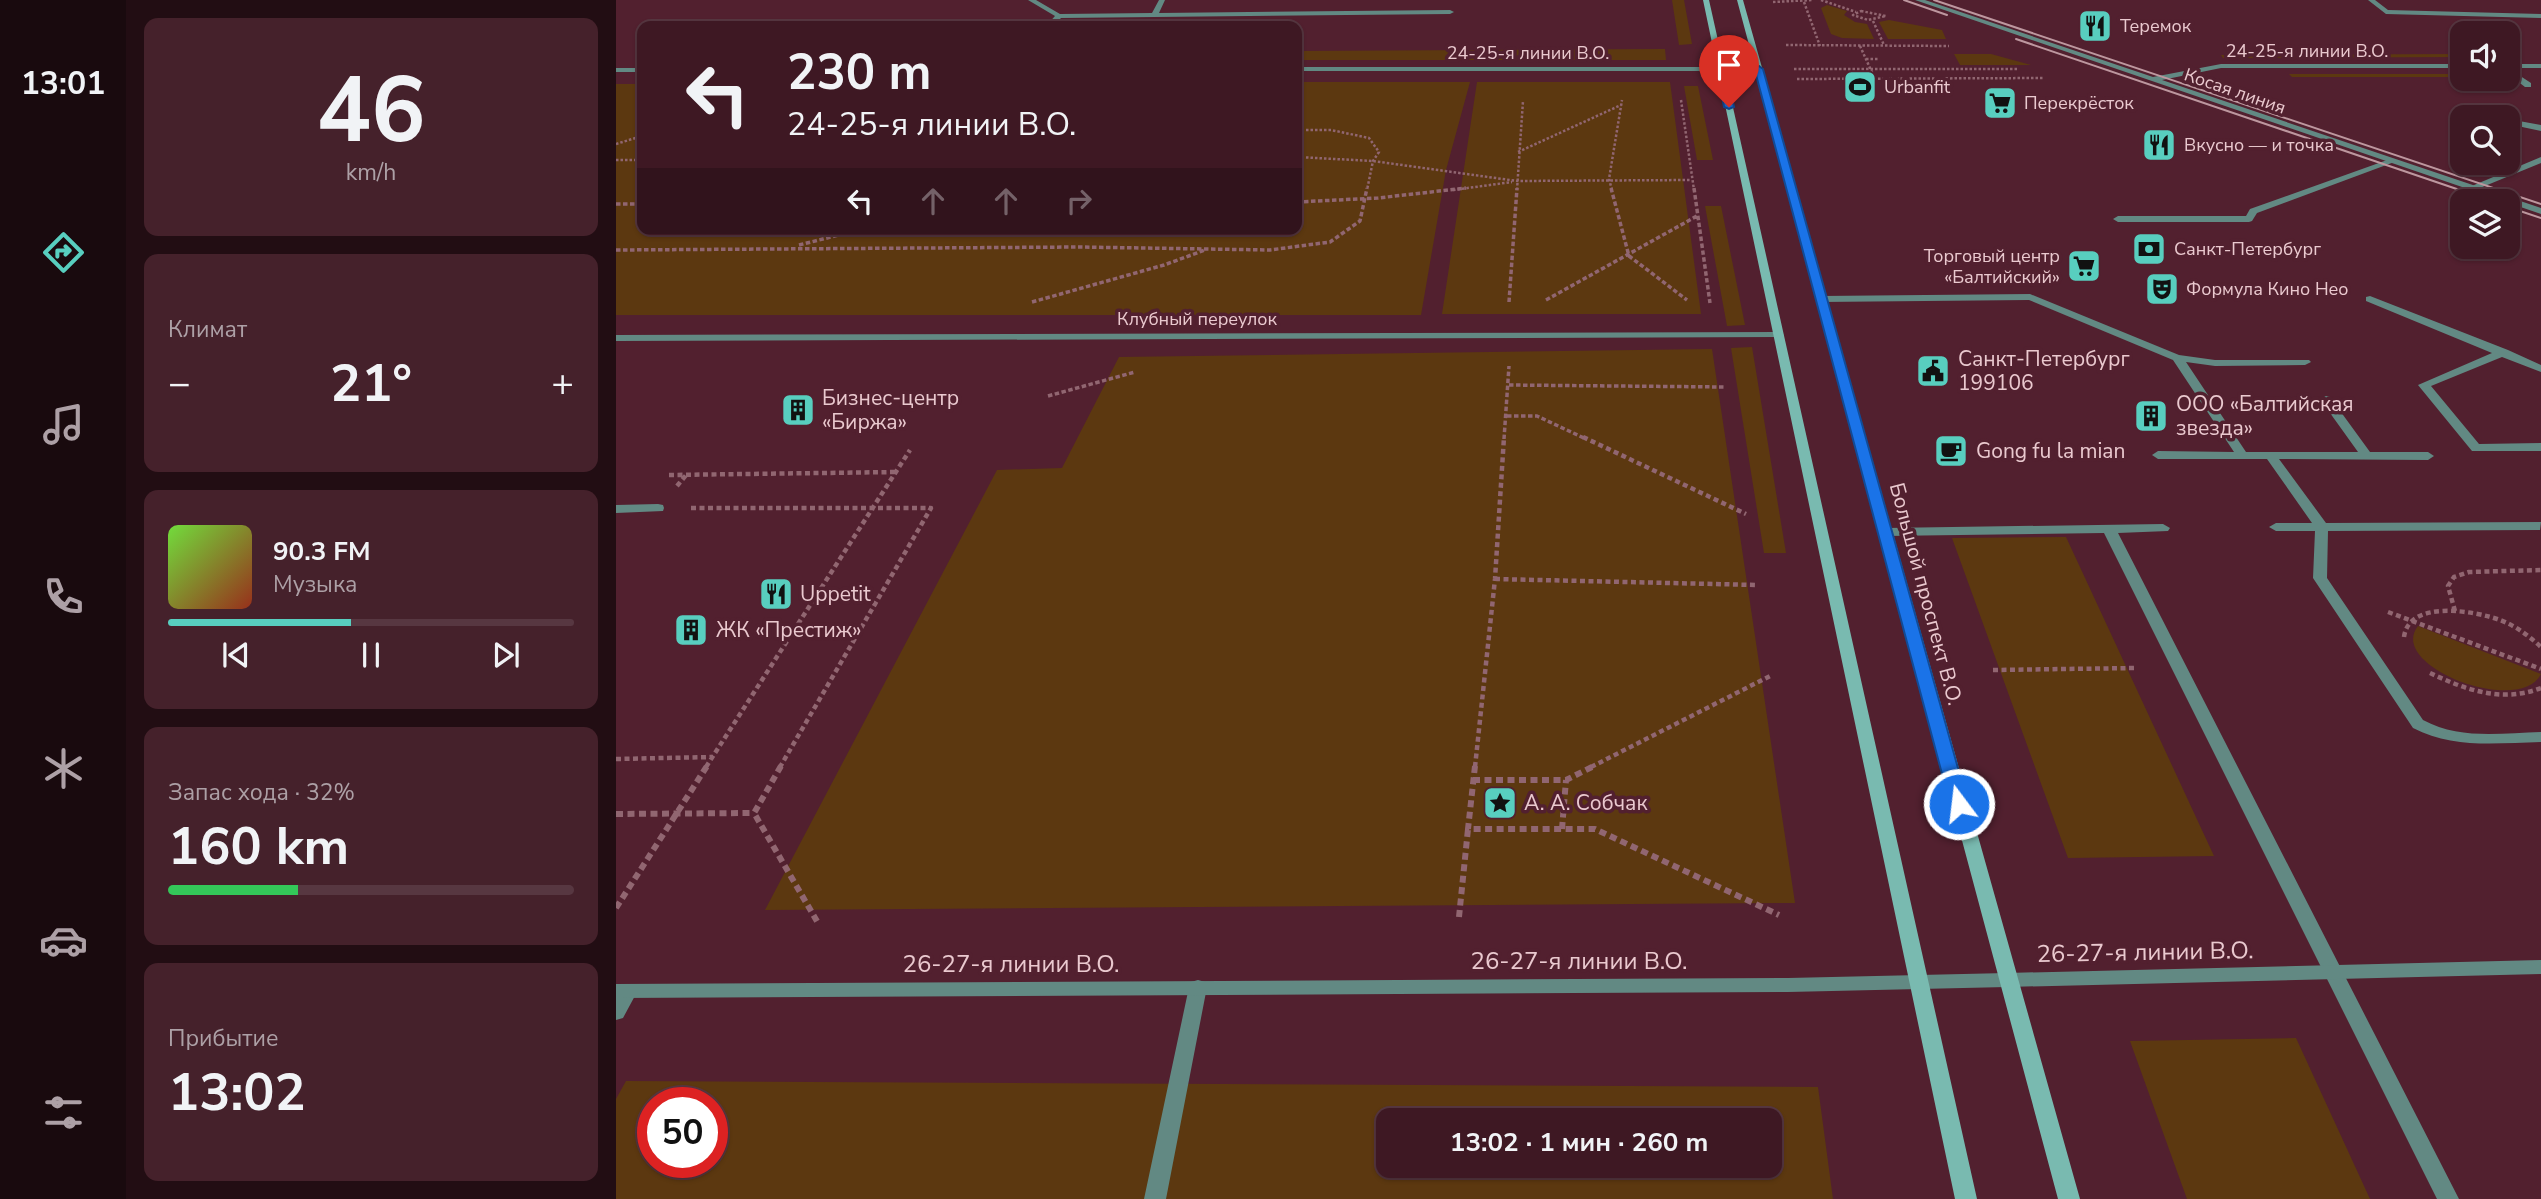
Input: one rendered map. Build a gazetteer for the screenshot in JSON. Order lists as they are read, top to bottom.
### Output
{
  "streets": {
    "main road": ["Большой проспект В.О."],
    "street": [
      "24-25-я линии В.О.",
      "Косая линия",
      "Клубный переулок",
      "26-27-я линии В.О."
    ]
  },
  "crossings": [
    ["24-25-я линии В.О.", "Косая линия"],
    ["24-25-я линии В.О.", "Большой проспект В.О."],
    ["Большой проспект В.О.", "26-27-я линии В.О."]
  ],
  "places": {
    "restaurant": ["Теремок", "Вкусно — и точка", "Uppetit"],
    "sports": ["Urbanfit"],
    "supermarket": ["Перекрёсток", "Торговый центр «Балтийский»"],
    "bank": ["Санкт-Петербург"],
    "theatre": ["Формула Кино Нео"],
    "public building": ["Санкт-Петербург 199106"],
    "building": ["Бизнес-центр «Биржа»", "ООО «Балтийская звезда»", "ЖК «Престиж»"],
    "cafe": ["Gong fu la mian"],
    "place": ["А. А. Собчак"]
  },
  "page": {
    "tabs": "13:01",
    "tile": [
      ["46", "km/h"],
      "Климат",
      ["Запас хода · 32%", "160 km"],
      ["Прибытие", "13:02"]
    ],
    "turn": ["230 m", "24-25-я линии В.О."],
    "heat": ["−", "21°", "+"],
    "song": ["90.3 FM", "Музыка"],
    "limit": "50",
    "trip": "13:02 · 1 мин · 260 m"
  }
}
